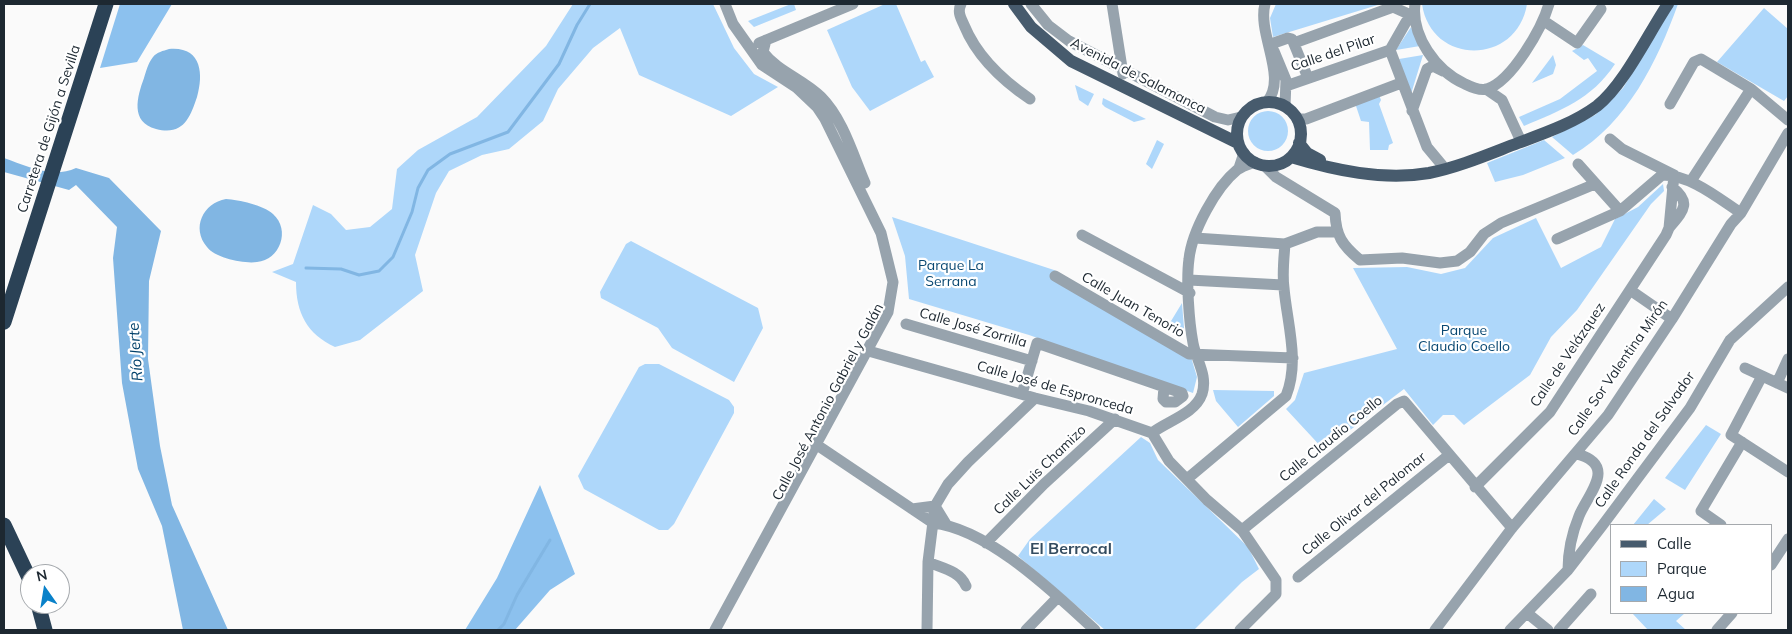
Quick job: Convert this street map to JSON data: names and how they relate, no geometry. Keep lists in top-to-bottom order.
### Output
{
  "streets": {
    "highway": ["Carretera de Gijón a Sevilla"],
    "main road": ["Avenida de Salamanca"],
    "street": [
      "Calle del Pilar",
      "Calle Juan Tenorio",
      "Calle José Zorrilla",
      "Calle de Velázquez",
      "Calle Sor Valentina Mirón",
      "Calle José de Espronceda",
      "Calle José Antonio Gabriel y Galán",
      "Calle Claudio Coello",
      "Calle Ronda del Salvador",
      "Calle Luis Chamizo",
      "Calle Olivar del Palomar"
    ]
  },
  "crossings": [
    ["Calle José Zorrilla", "Calle José de Espronceda"],
    ["Calle de Velázquez", "Calle Claudio Coello"],
    ["Calle Sor Valentina Mirón", "Calle Claudio Coello"],
    ["Calle José de Espronceda", "Calle José Antonio Gabriel y Galán"],
    ["Calle José de Espronceda", "Calle Luis Chamizo"],
    ["Calle Claudio Coello", "Calle Olivar del Palomar"]
  ],
  "districts": ["El Berrocal"],
  "water": ["Río Jerte"],
  "parks": ["Parque La Serrana", "Parque Claudio Coello"],
  "legend": ["Calle", "Parque", "Agua"],
  "north": "top"
}
